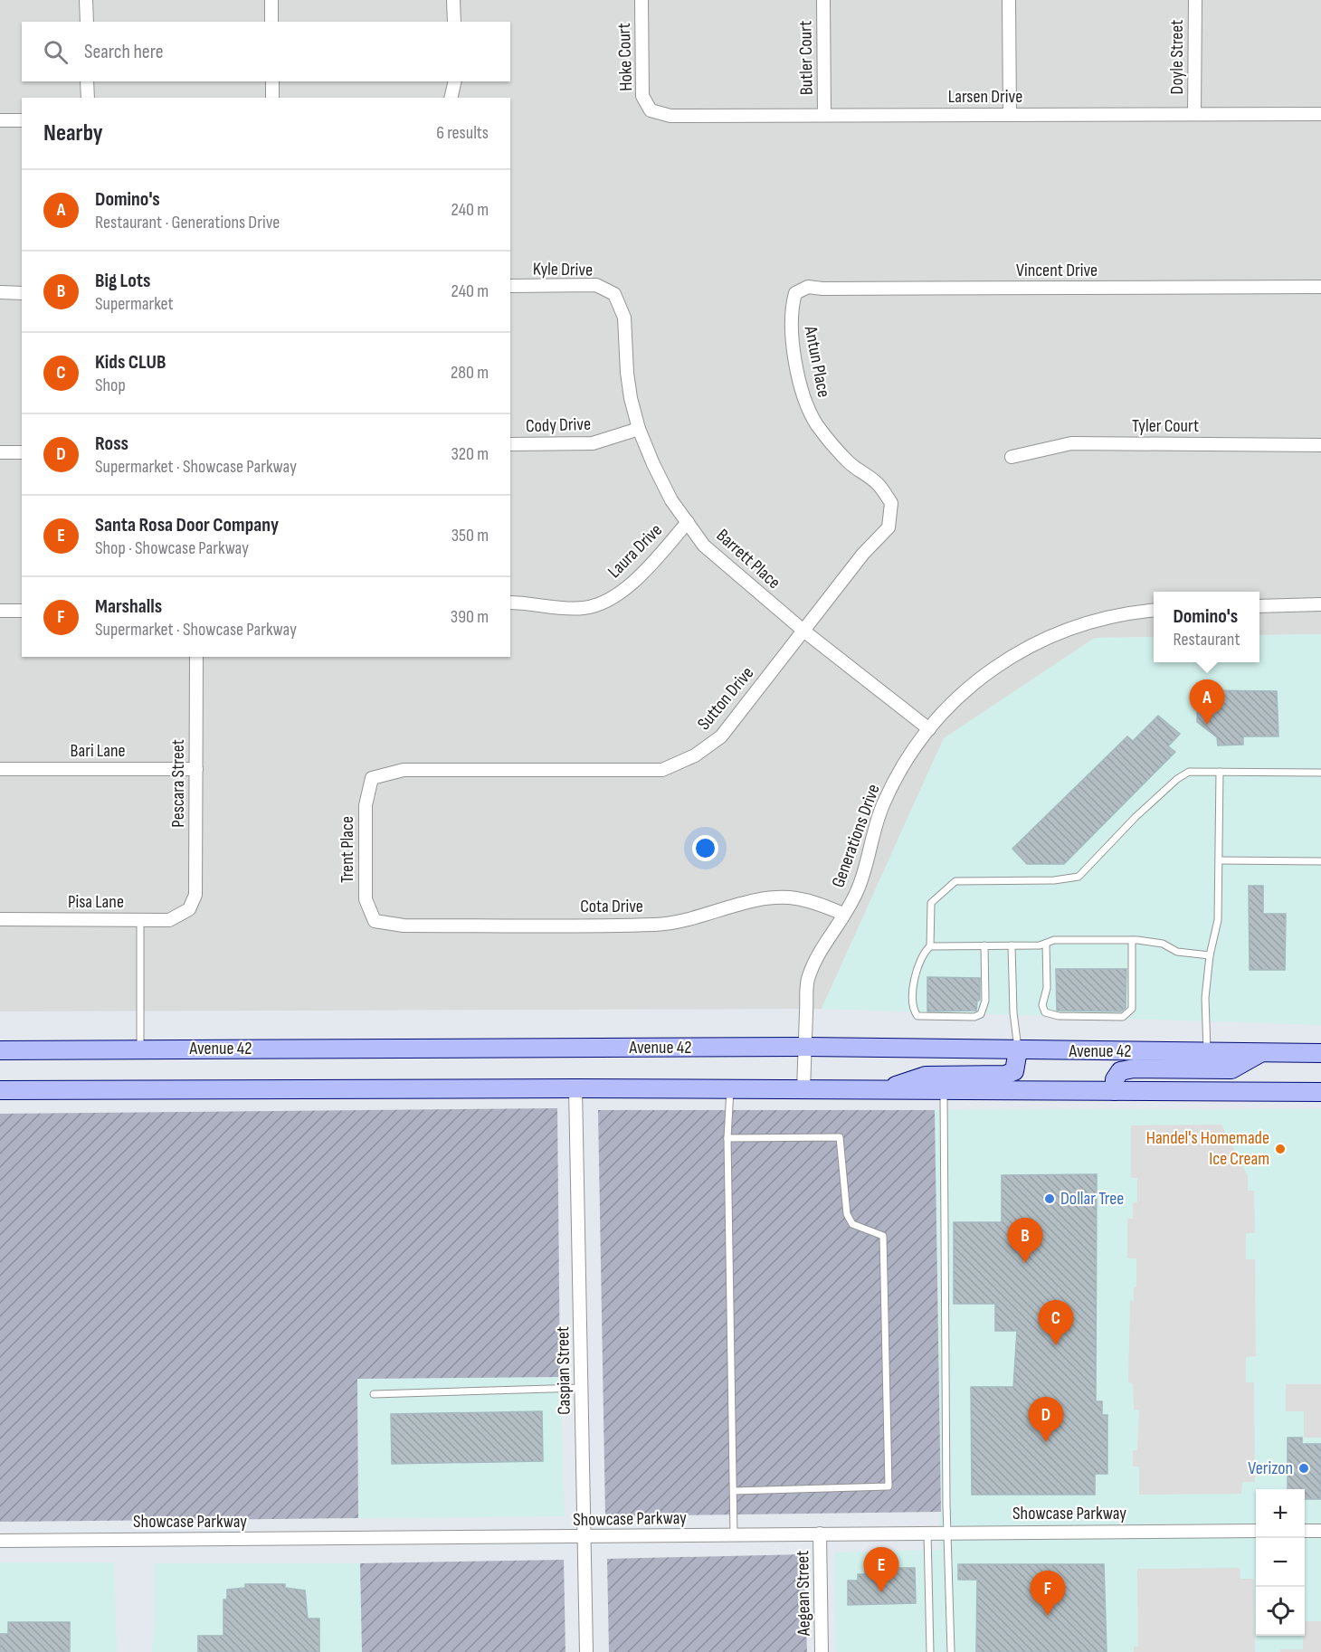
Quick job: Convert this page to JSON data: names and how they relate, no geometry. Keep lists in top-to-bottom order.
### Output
{
  "streets": {
    "main road": ["Avenue 42"],
    "street": [
      "Hoke Court",
      "Doyle Street",
      "Butler Court",
      "Larsen Drive",
      "Kyle Drive",
      "Vincent Drive",
      "Antun Place",
      "Cody Drive",
      "Tyler Court",
      "Laura Drive",
      "Barrett Place",
      "Sutton Drive",
      "Bari Lane",
      "Pescara Street",
      "Generations Drive",
      "Trent Place",
      "Pisa Lane",
      "Cota Drive",
      "Caspian Street",
      "Showcase Parkway",
      "Aegean Street"
    ]
  },
  "crossings": [
    ["Hoke Court", "Larsen Drive"],
    ["Doyle Street", "Larsen Drive"],
    ["Butler Court", "Larsen Drive"],
    ["Kyle Drive", "Barrett Place"],
    ["Vincent Drive", "Antun Place"],
    ["Antun Place", "Sutton Drive"],
    ["Cody Drive", "Barrett Place"],
    ["Laura Drive", "Barrett Place"],
    ["Barrett Place", "Sutton Drive"],
    ["Barrett Place", "Generations Drive"],
    ["Sutton Drive", "Trent Place"],
    ["Bari Lane", "Pescara Street"],
    ["Pescara Street", "Pisa Lane"],
    ["Generations Drive", "Cota Drive"],
    ["Generations Drive", "Avenue 42"],
    ["Trent Place", "Cota Drive"],
    ["Caspian Street", "Showcase Parkway"],
    ["Showcase Parkway", "Aegean Street"]
  ],
  "places": ["Handel's Homemade Ice Cream", "Dollar Tree", "Verizon"],
  "page": {
    "search": "Search here",
    "heading": ["Nearby", "6 results"],
    "list": [
      {
        "mark": "A",
        "name": "Domino's",
        "note": "Restaurant · Generations Drive",
        "value": "240 m"
      },
      {
        "mark": "B",
        "name": "Big Lots",
        "note": "Supermarket",
        "value": "240 m"
      },
      {
        "mark": "C",
        "name": "Kids CLUB",
        "note": "Shop",
        "value": "280 m"
      },
      {
        "mark": "D",
        "name": "Ross",
        "note": "Supermarket · Showcase Parkway",
        "value": "320 m"
      },
      {
        "mark": "E",
        "name": "Santa Rosa Door Company",
        "note": "Shop · Showcase Parkway",
        "value": "350 m"
      },
      {
        "mark": "F",
        "name": "Marshalls",
        "note": "Supermarket · Showcase Parkway",
        "value": "390 m"
      }
    ],
    "popup": ["Domino's", "Restaurant"],
    "pins": [
      "A",
      "B",
      "C",
      "D",
      "E",
      "F"
    ],
    "map_buttons": ["+", "−"]
  }
}
